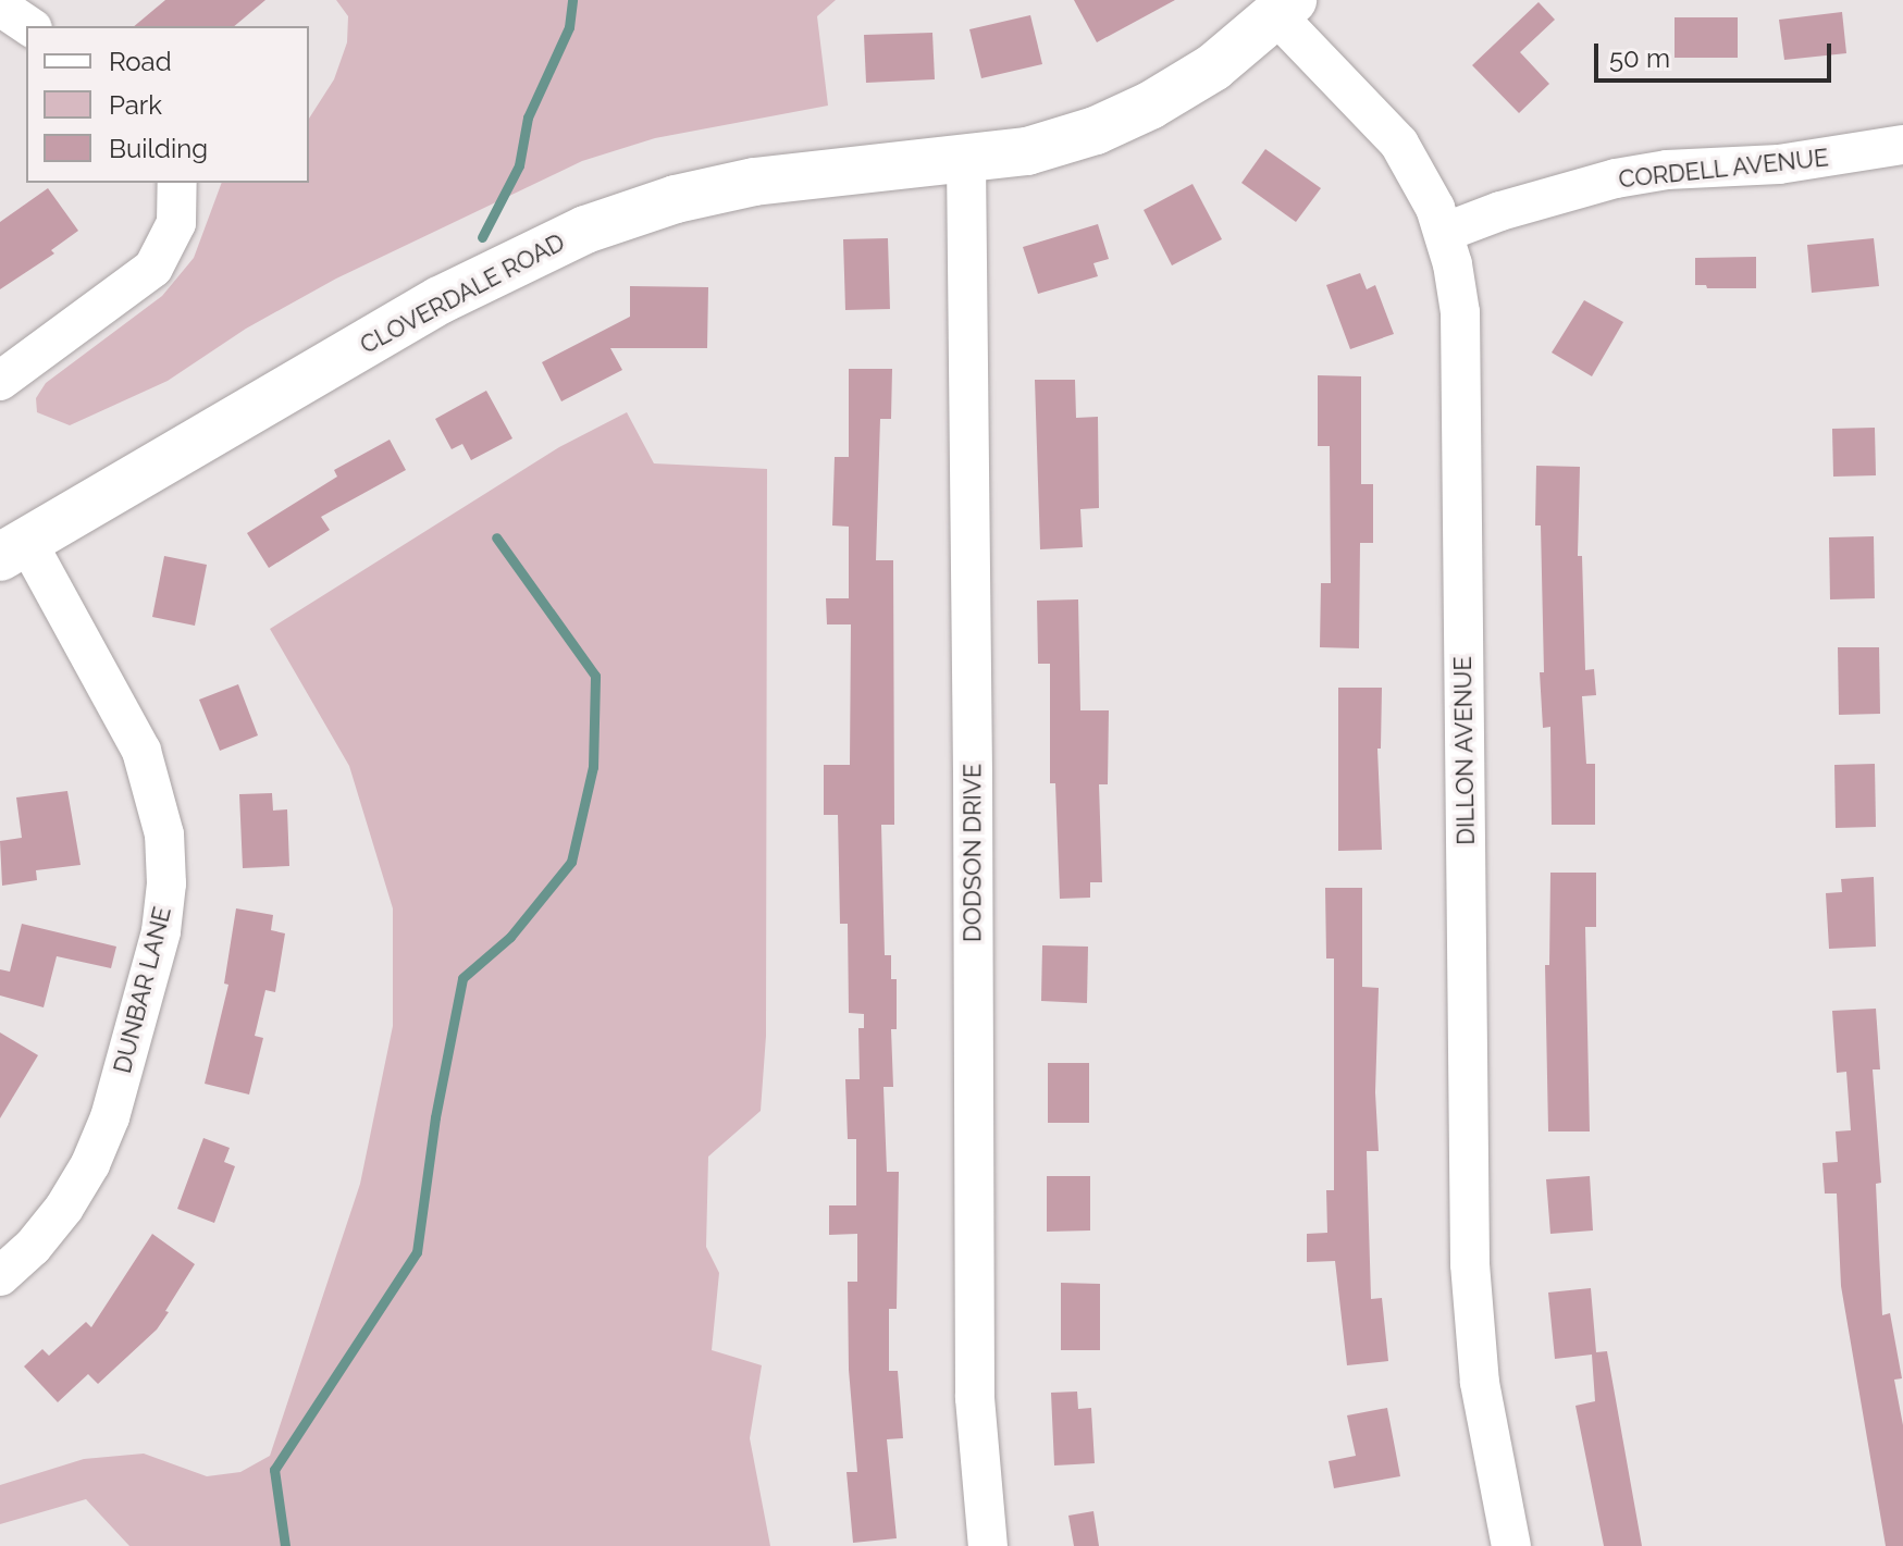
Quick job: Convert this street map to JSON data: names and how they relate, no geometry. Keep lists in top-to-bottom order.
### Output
{
  "streets": {
    "street": [
      "CORDELL AVENUE",
      "CLOVERDALE ROAD",
      "DILLON AVENUE",
      "DODSON DRIVE",
      "DUNBAR LANE"
    ]
  },
  "crossings": [
    ["CORDELL AVENUE", "DILLON AVENUE"],
    ["CLOVERDALE ROAD", "DILLON AVENUE"],
    ["CLOVERDALE ROAD", "DODSON DRIVE"],
    ["CLOVERDALE ROAD", "DUNBAR LANE"]
  ],
  "legend": ["Road", "Park", "Building"],
  "scale_bar": "50 m"
}
